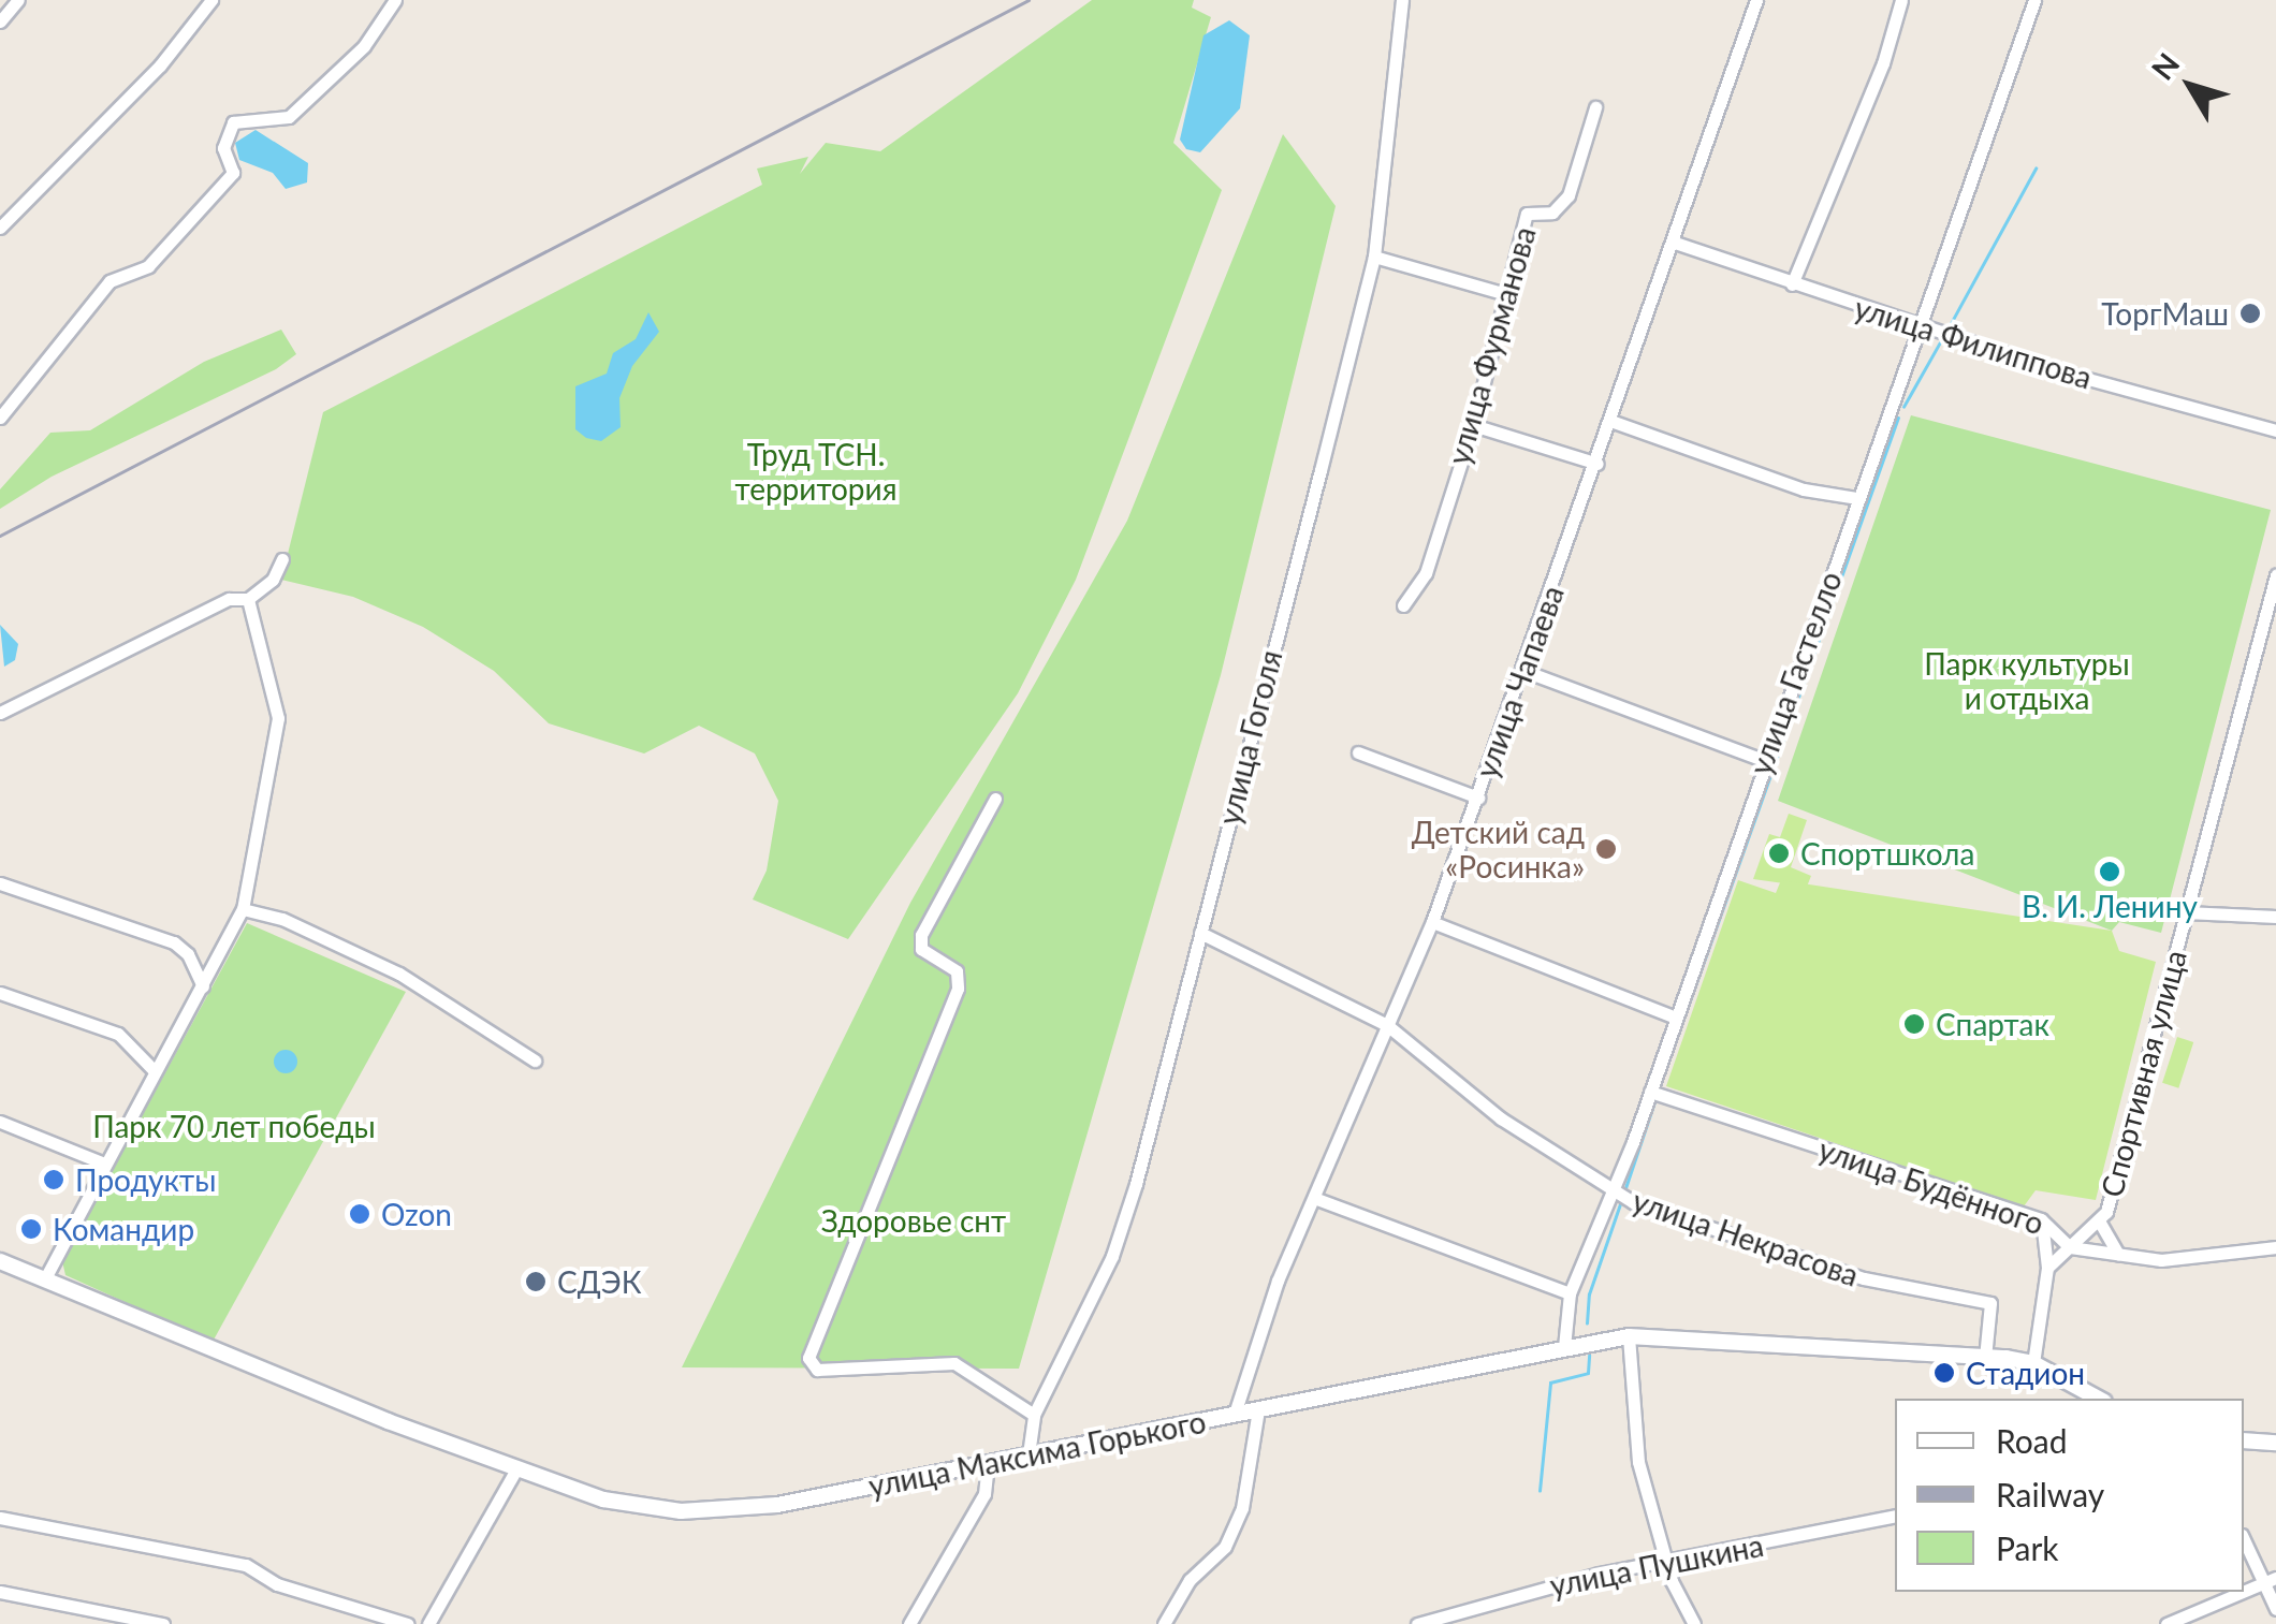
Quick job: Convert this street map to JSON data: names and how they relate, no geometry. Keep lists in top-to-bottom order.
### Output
{
  "streets": {
    "street": [
      "улица Филиппова",
      "улица Фурманова",
      "улица Гастелло",
      "улица Чапаева",
      "улица Гоголя",
      "Спортивная улица",
      "улица Будённого",
      "улица Некрасова",
      "улица Максима Горького",
      "улица Пушкина"
    ]
  },
  "crossings": [
    ["улица Филиппова", "улица Гастелло"],
    ["улица Филиппова", "улица Чапаева"],
    ["улица Гастелло", "улица Будённого"],
    ["улица Гастелло", "улица Некрасова"],
    ["улица Гастелло", "улица Максима Горького"],
    ["улица Чапаева", "улица Некрасова"],
    ["улица Чапаева", "улица Максима Горького"],
    ["улица Гоголя", "улица Некрасова"],
    ["улица Гоголя", "улица Максима Горького"],
    ["Спортивная улица", "улица Будённого"],
    ["улица Некрасова", "улица Максима Горького"]
  ],
  "parks": [
    "Труд ТСН. территория",
    "Парк культуры и отдыха",
    "Парк 70 лет победы",
    "Здоровье снт"
  ],
  "places": [
    "ТоргМаш",
    "Детский сад «Росинка»",
    "Спортшкола",
    "В. И. Ленину",
    "Спартак",
    "Продукты",
    "Ozon",
    "Командир",
    "СДЭК",
    "Стадион"
  ],
  "legend": ["Road", "Railway", "Park"],
  "north": "top left"
}
